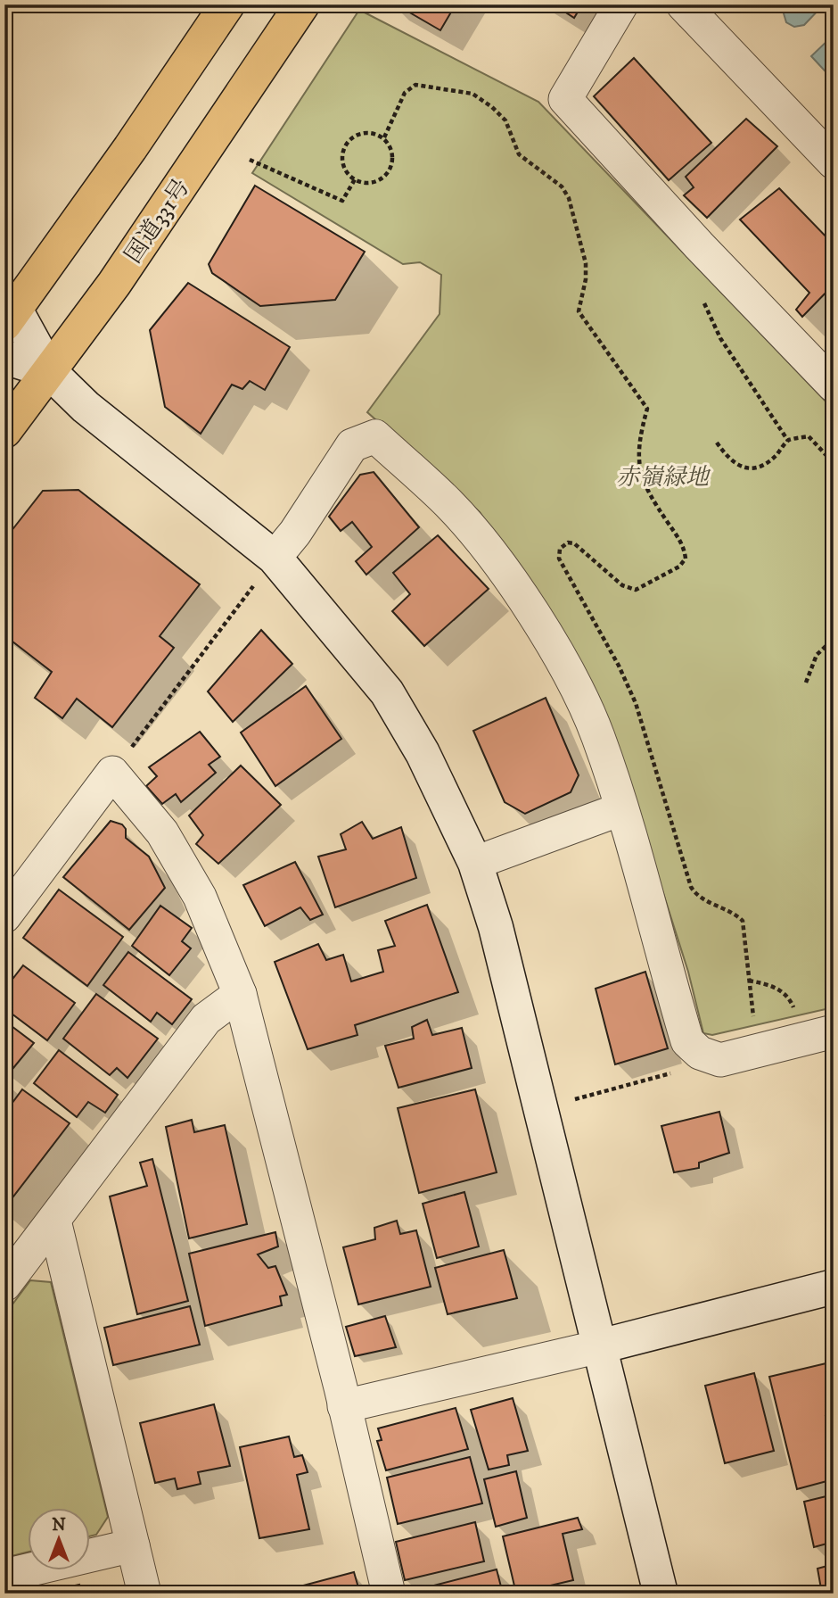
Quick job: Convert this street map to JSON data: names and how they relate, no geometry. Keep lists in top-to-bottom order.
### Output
{
  "streets": {
    "highway": ["国道331号"]
  },
  "parks": ["赤嶺緑地"],
  "north": "top"
}
